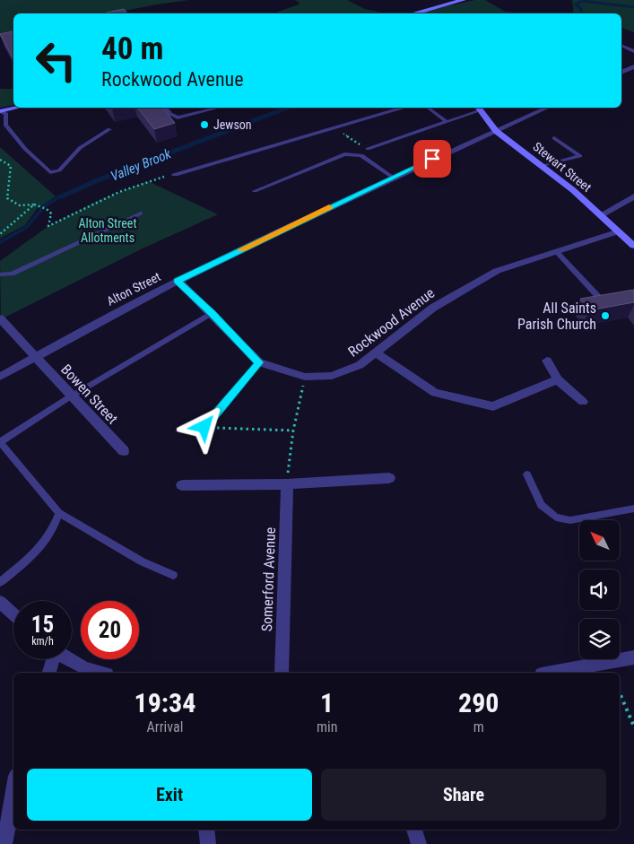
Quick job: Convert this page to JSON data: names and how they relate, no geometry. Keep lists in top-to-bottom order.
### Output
{
  "streets": {
    "street": [
      "Stewart Street",
      "Alton Street",
      "Rockwood Avenue",
      "Bowen Street",
      "Somerford Avenue"
    ]
  },
  "crossings": [
    ["Stewart Street", "Alton Street"],
    ["Stewart Street", "Rockwood Avenue"],
    ["Alton Street", "Rockwood Avenue"],
    ["Alton Street", "Bowen Street"]
  ],
  "water": ["Valley Brook"],
  "parks": ["Alton Street Allotments"],
  "places": ["Jewson", "All Saints Parish Church"],
  "north": "top left",
  "page": {
    "turn": ["40 m", "Rockwood Avenue"],
    "speed": "15 km/h",
    "limit": "20",
    "eta": [
      "19:34",
      "Arrival",
      "1",
      "min",
      "290",
      "m"
    ],
    "buttons": ["Exit", "Share"]
  }
}
